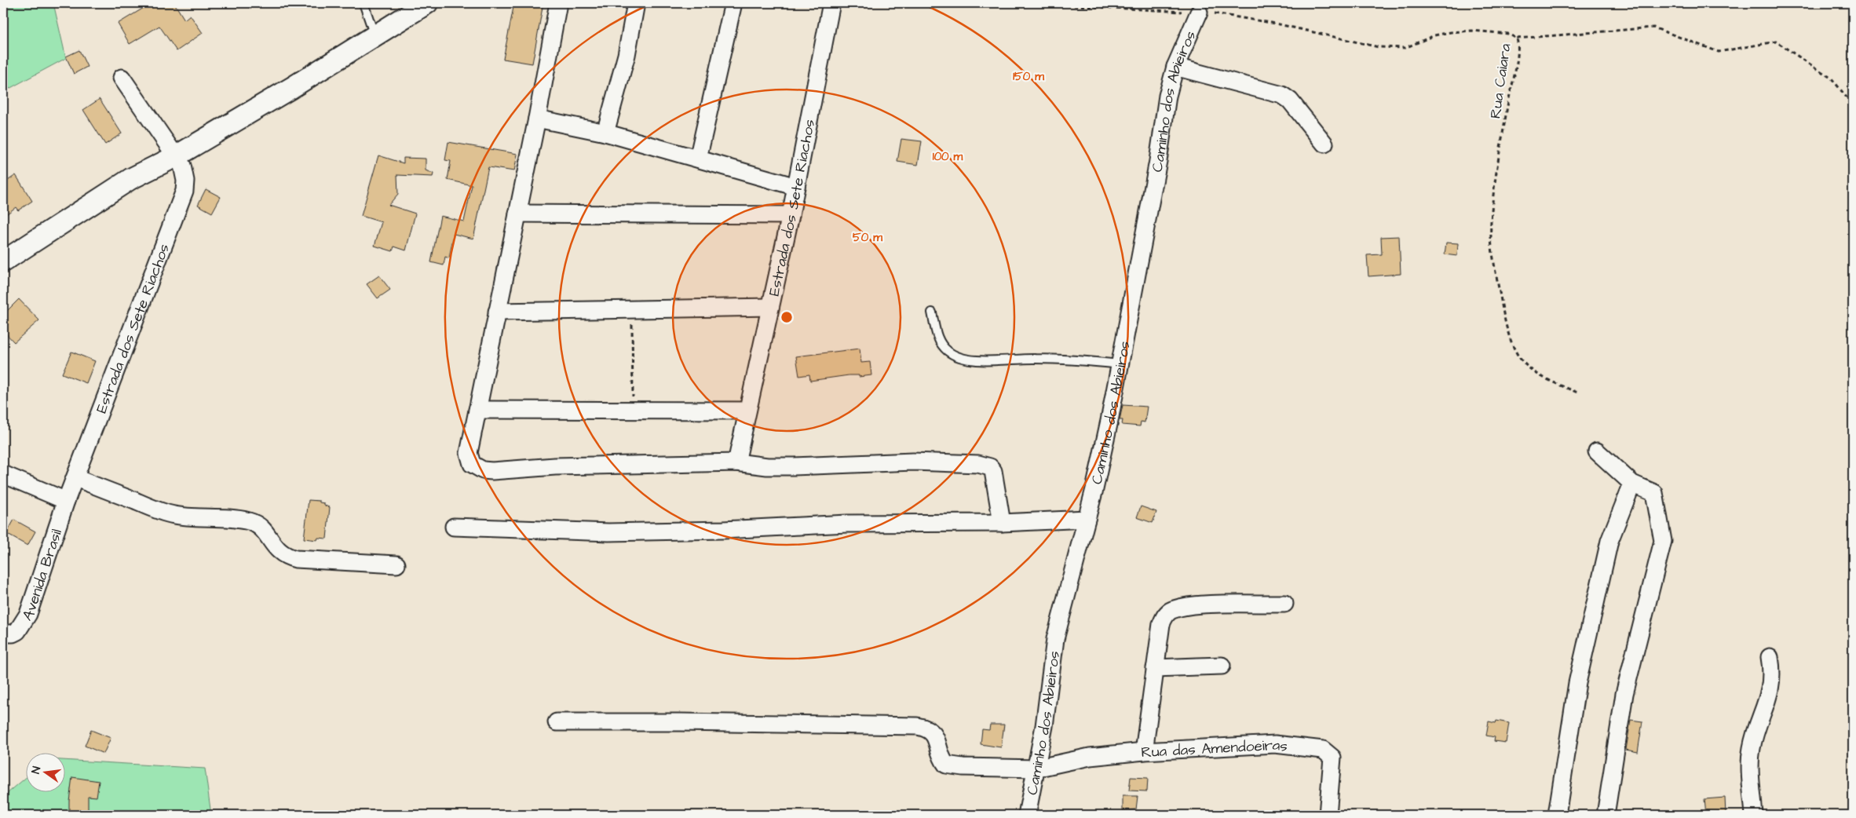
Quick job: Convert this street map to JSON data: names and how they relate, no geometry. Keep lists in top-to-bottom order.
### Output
{
  "streets": {
    "street": [
      "Caminho dos Abieiros",
      "Estrada dos Sete Riachos",
      "Avenida Brasil",
      "Rua das Amendoeiras"
    ],
    "path": ["Rua Caiara"]
  },
  "crossings": [
    ["Rua Caiara", "Caminho dos Abieiros"],
    ["Caminho dos Abieiros", "Rua das Amendoeiras"],
    ["Estrada dos Sete Riachos", "Avenida Brasil"]
  ],
  "north": "left",
  "rings": ["150 m", "100 m", "50 m"]
}
